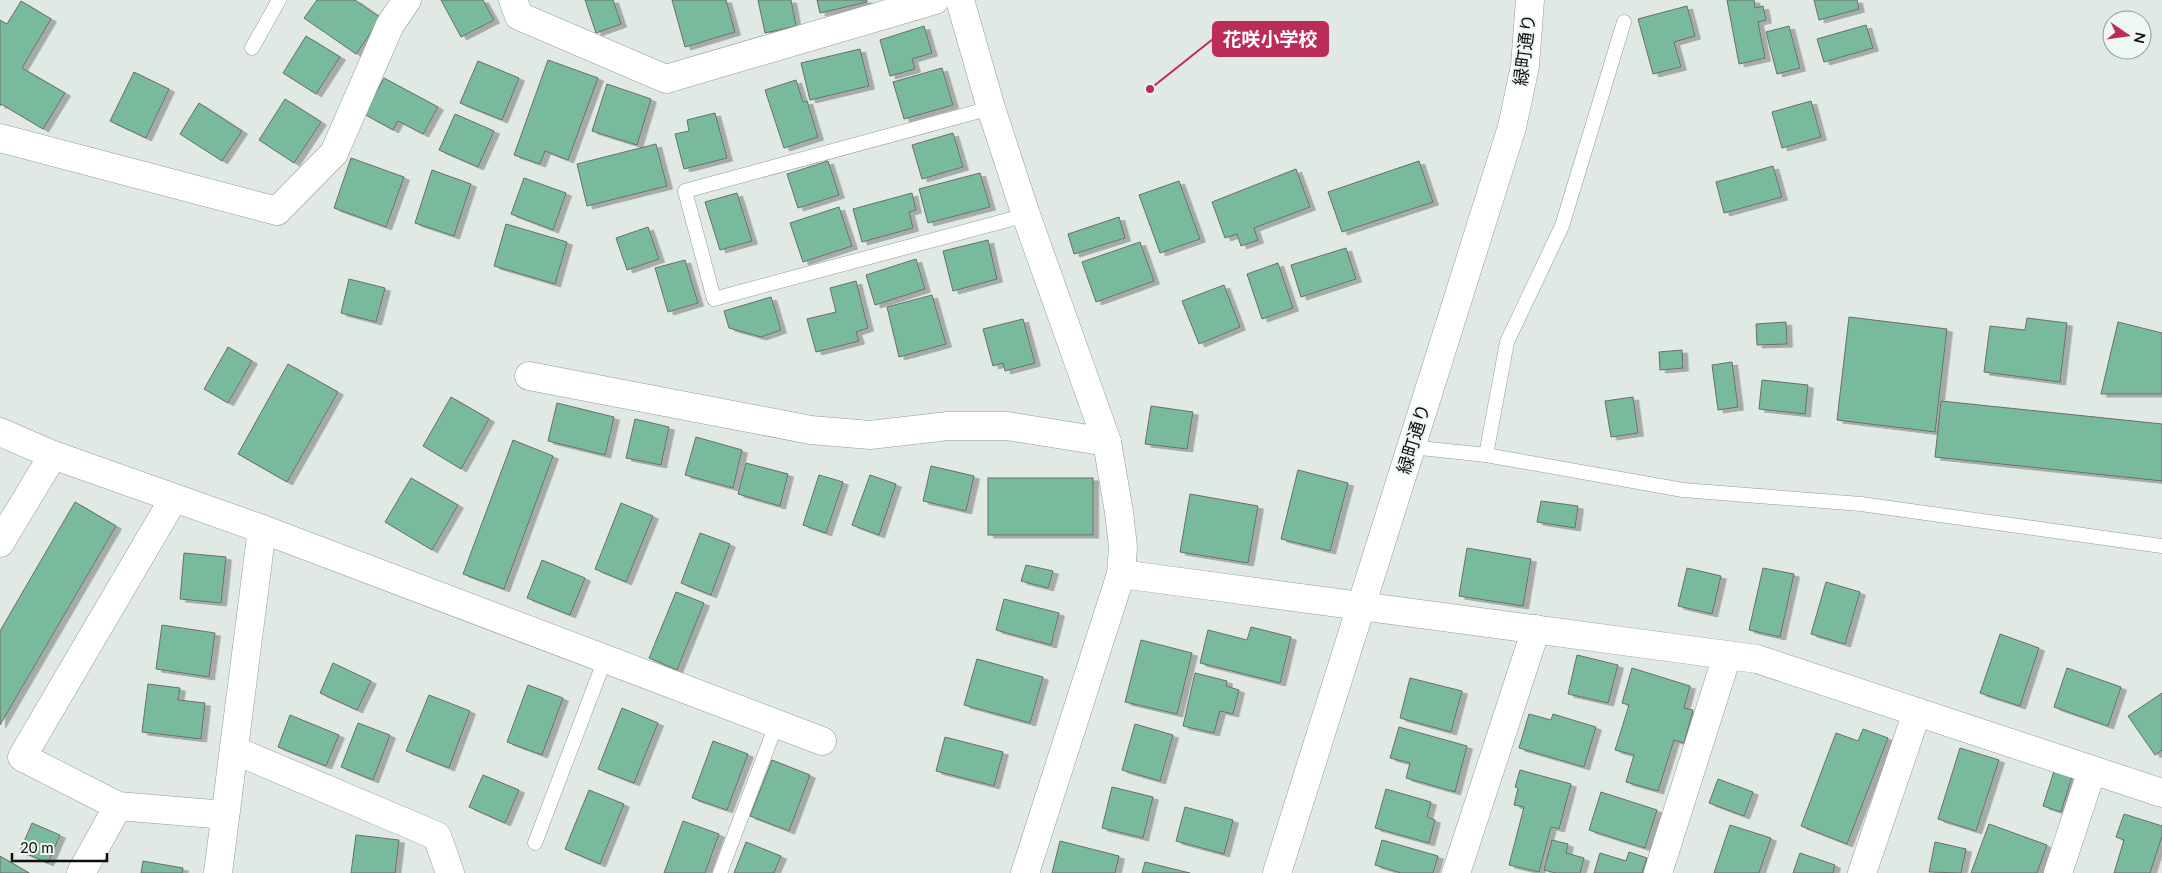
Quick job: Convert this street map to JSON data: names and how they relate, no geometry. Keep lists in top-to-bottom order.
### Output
{
  "streets": {
    "street": ["緑町通り"]
  },
  "places": ["花咲小学校"],
  "scale_bar": "20 m",
  "north": "right"
}
